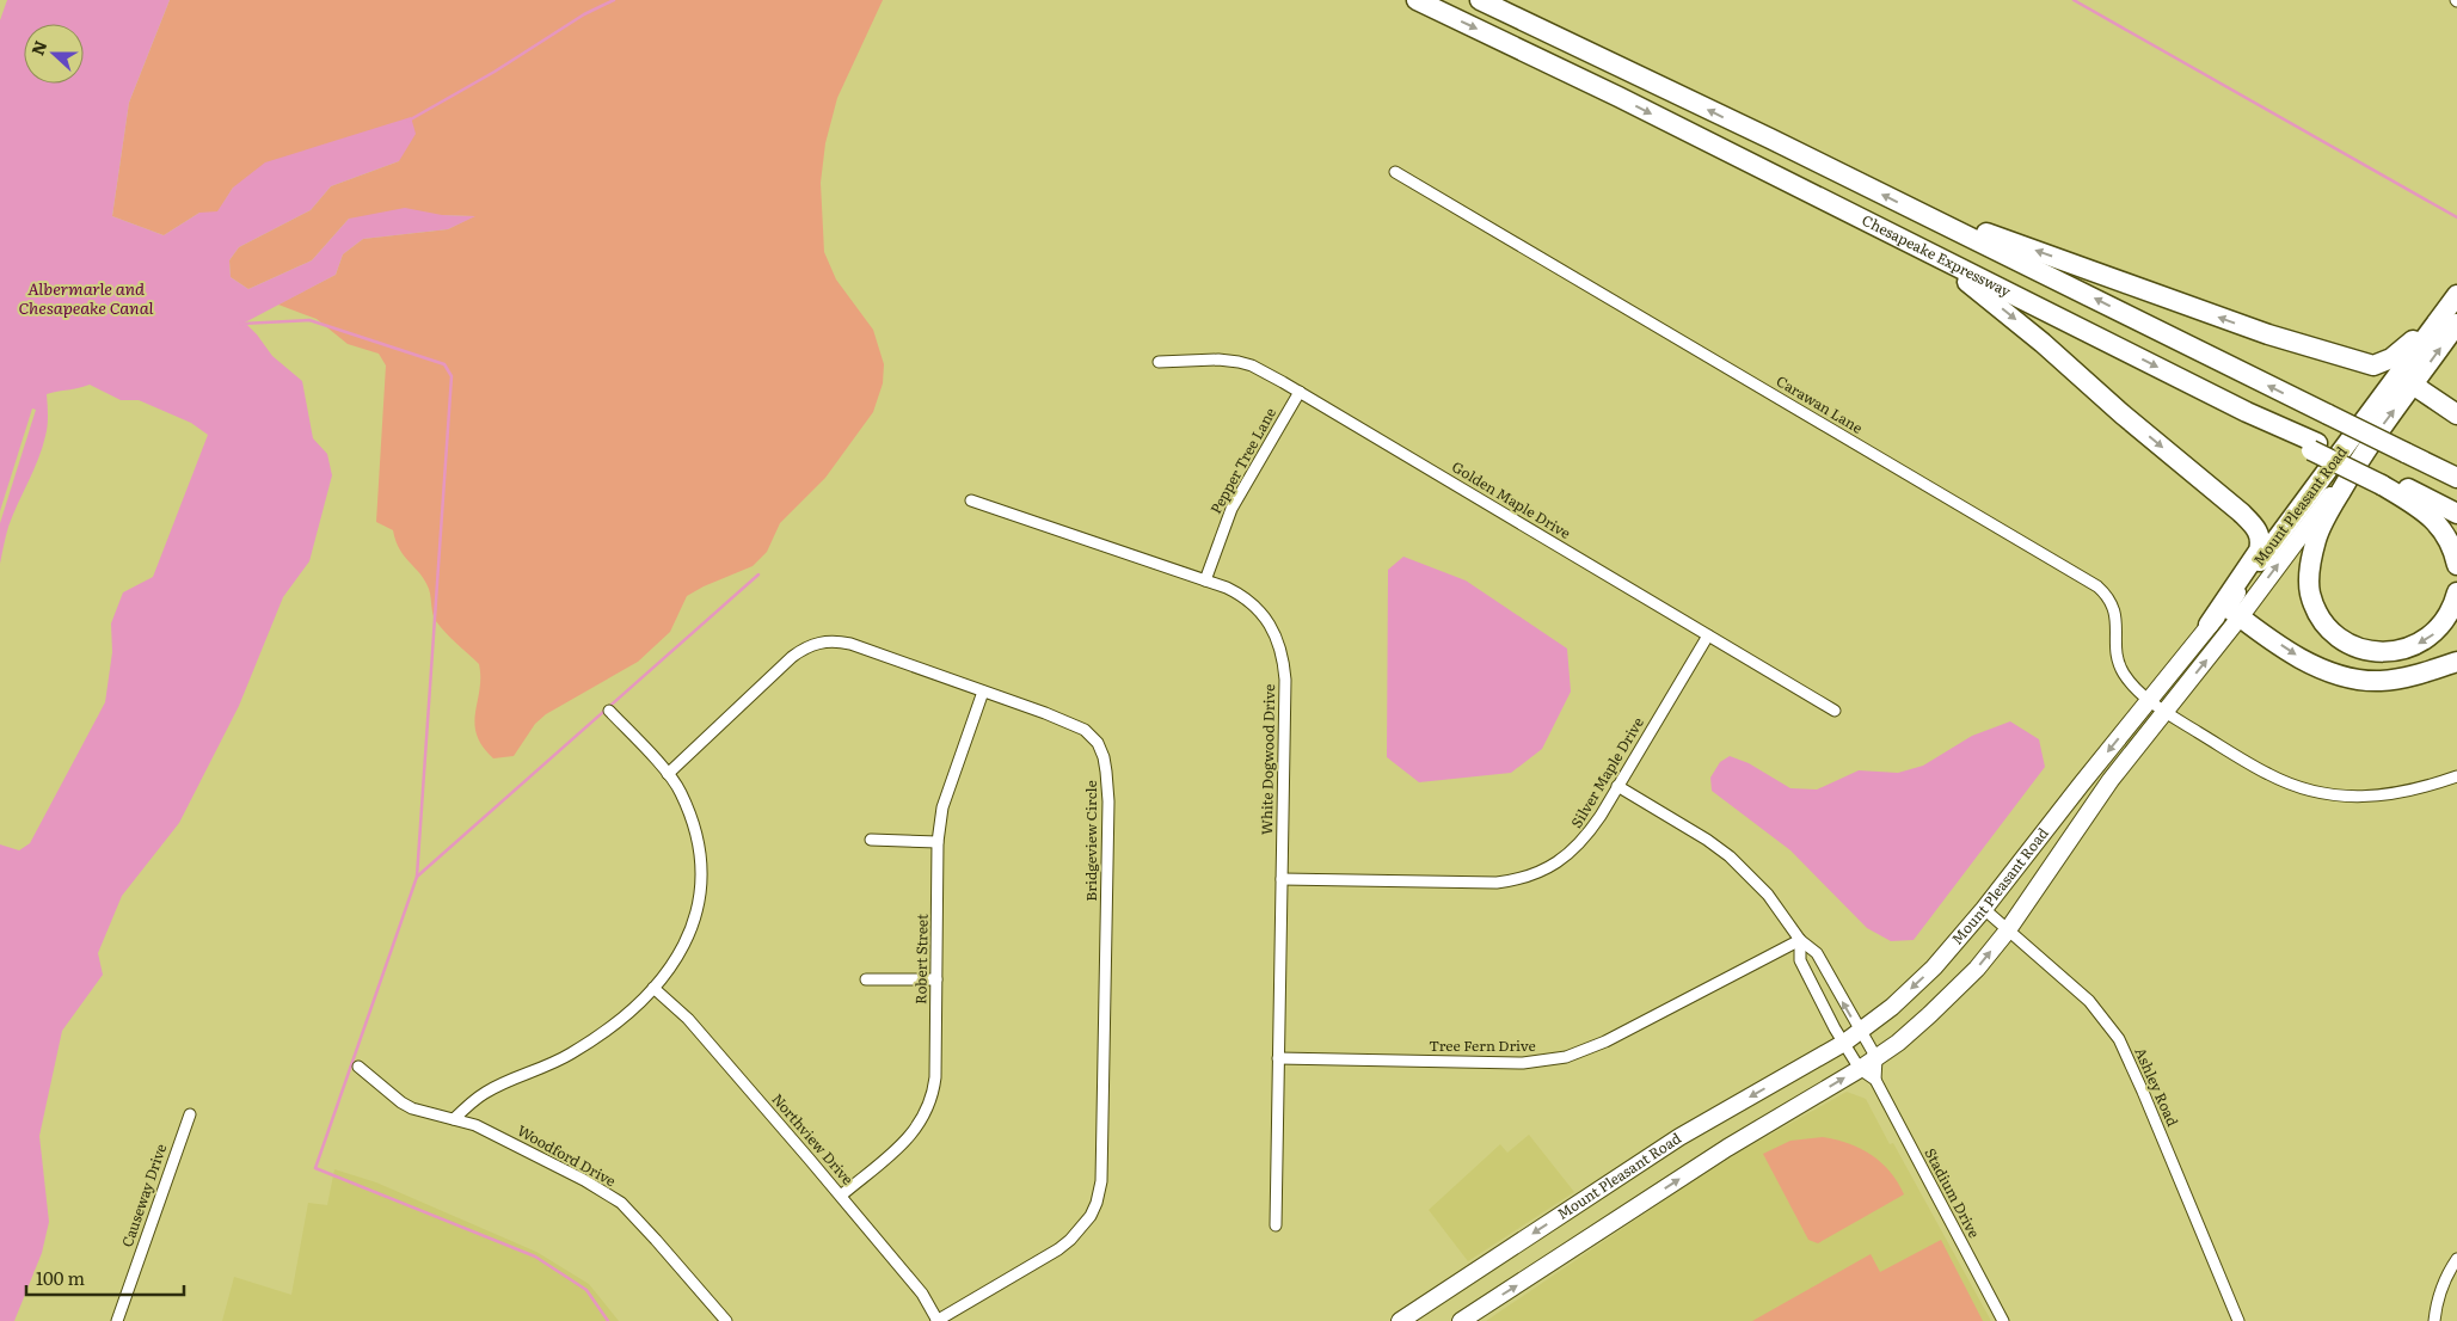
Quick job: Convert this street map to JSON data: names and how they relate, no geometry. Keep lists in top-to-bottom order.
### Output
{
  "streets": {
    "highway": ["Chesapeake Expressway", "Mount Pleasant Road"],
    "street": [
      "Carawan Lane",
      "Pepper Tree Lane",
      "Golden Maple Drive",
      "White Dogwood Drive",
      "Silver Maple Drive",
      "Bridgeview Circle",
      "Robert Street",
      "Tree Fern Drive",
      "Ashley Road",
      "Northview Drive",
      "Woodford Drive",
      "Stadium Drive",
      "Causeway Drive"
    ]
  },
  "crossings": [
    ["Carawan Lane", "Mount Pleasant Road"],
    ["Pepper Tree Lane", "Golden Maple Drive"],
    ["Pepper Tree Lane", "White Dogwood Drive"],
    ["Golden Maple Drive", "Silver Maple Drive"],
    ["Mount Pleasant Road", "Ashley Road"],
    ["Mount Pleasant Road", "Stadium Drive"],
    ["White Dogwood Drive", "Silver Maple Drive"],
    ["White Dogwood Drive", "Tree Fern Drive"],
    ["Silver Maple Drive", "Stadium Drive"],
    ["Bridgeview Circle", "Robert Street"],
    ["Bridgeview Circle", "Northview Drive"],
    ["Robert Street", "Northview Drive"],
    ["Tree Fern Drive", "Stadium Drive"]
  ],
  "water": ["Albermarle and Chesapeake Canal"],
  "scale_bar": "100 m",
  "north": "left"
}
